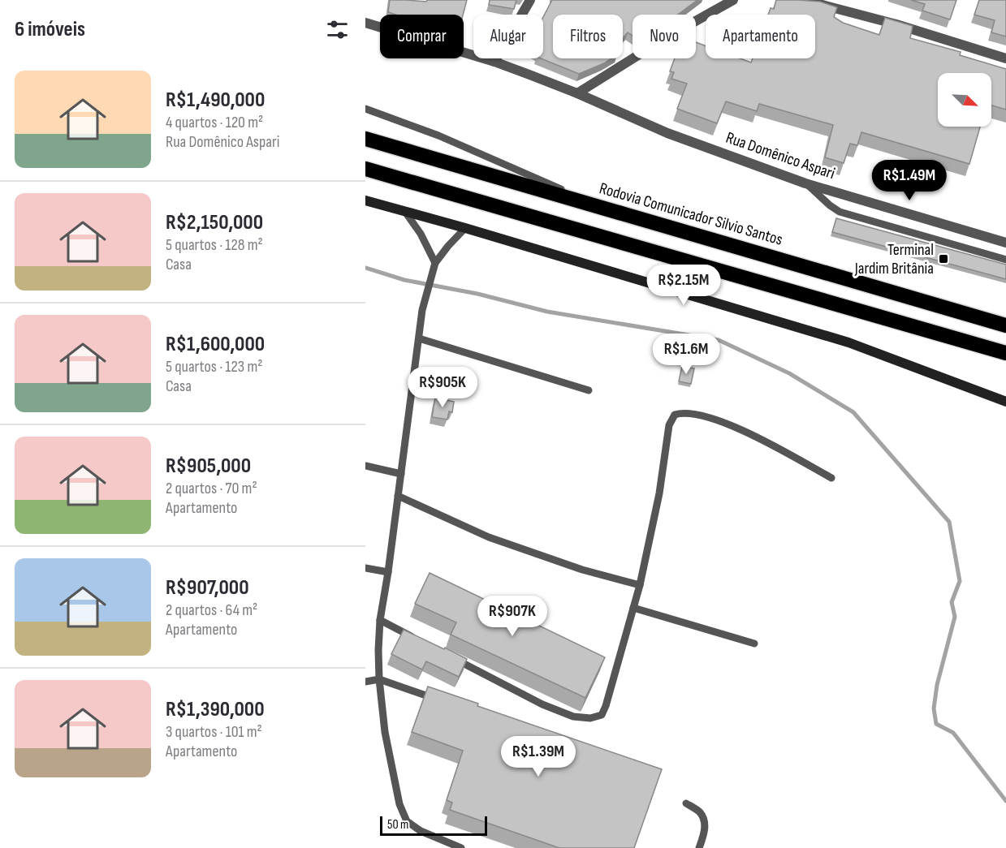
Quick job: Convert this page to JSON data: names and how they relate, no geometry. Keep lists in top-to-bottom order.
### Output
{
  "streets": {
    "highway": ["Rodovia Comunicador Silvio Santos"],
    "street": ["Rua Domênico Aspari"]
  },
  "places": {
    "transit": ["Terminal Jardim Britânia"]
  },
  "scale_bar": "50 m",
  "north": "bottom right",
  "page": {
    "heading": "6 imóveis",
    "chip": [
      "Comprar",
      "Alugar",
      "Filtros",
      "Novo",
      "Apartamento"
    ],
    "list": [
      {
        "name": "R$1,490,000",
        "note": "4 quartos · 120 m² · Rua Domênico Aspari"
      },
      {
        "name": "R$2,150,000",
        "note": "5 quartos · 128 m² · Casa"
      },
      {
        "name": "R$1,600,000",
        "note": "5 quartos · 123 m² · Casa"
      },
      {
        "name": "R$905,000",
        "note": "2 quartos · 70 m² · Apartamento"
      },
      {
        "name": "R$907,000",
        "note": "2 quartos · 64 m² · Apartamento"
      },
      {
        "name": "R$1,390,000",
        "note": "3 quartos · 101 m² · Apartamento"
      }
    ],
    "price": [
      "R$1.49M",
      "R$2.15M",
      "R$1.6M",
      "R$905K",
      "R$907K",
      "R$1.39M"
    ],
    "scale": "50 m"
  }
}
